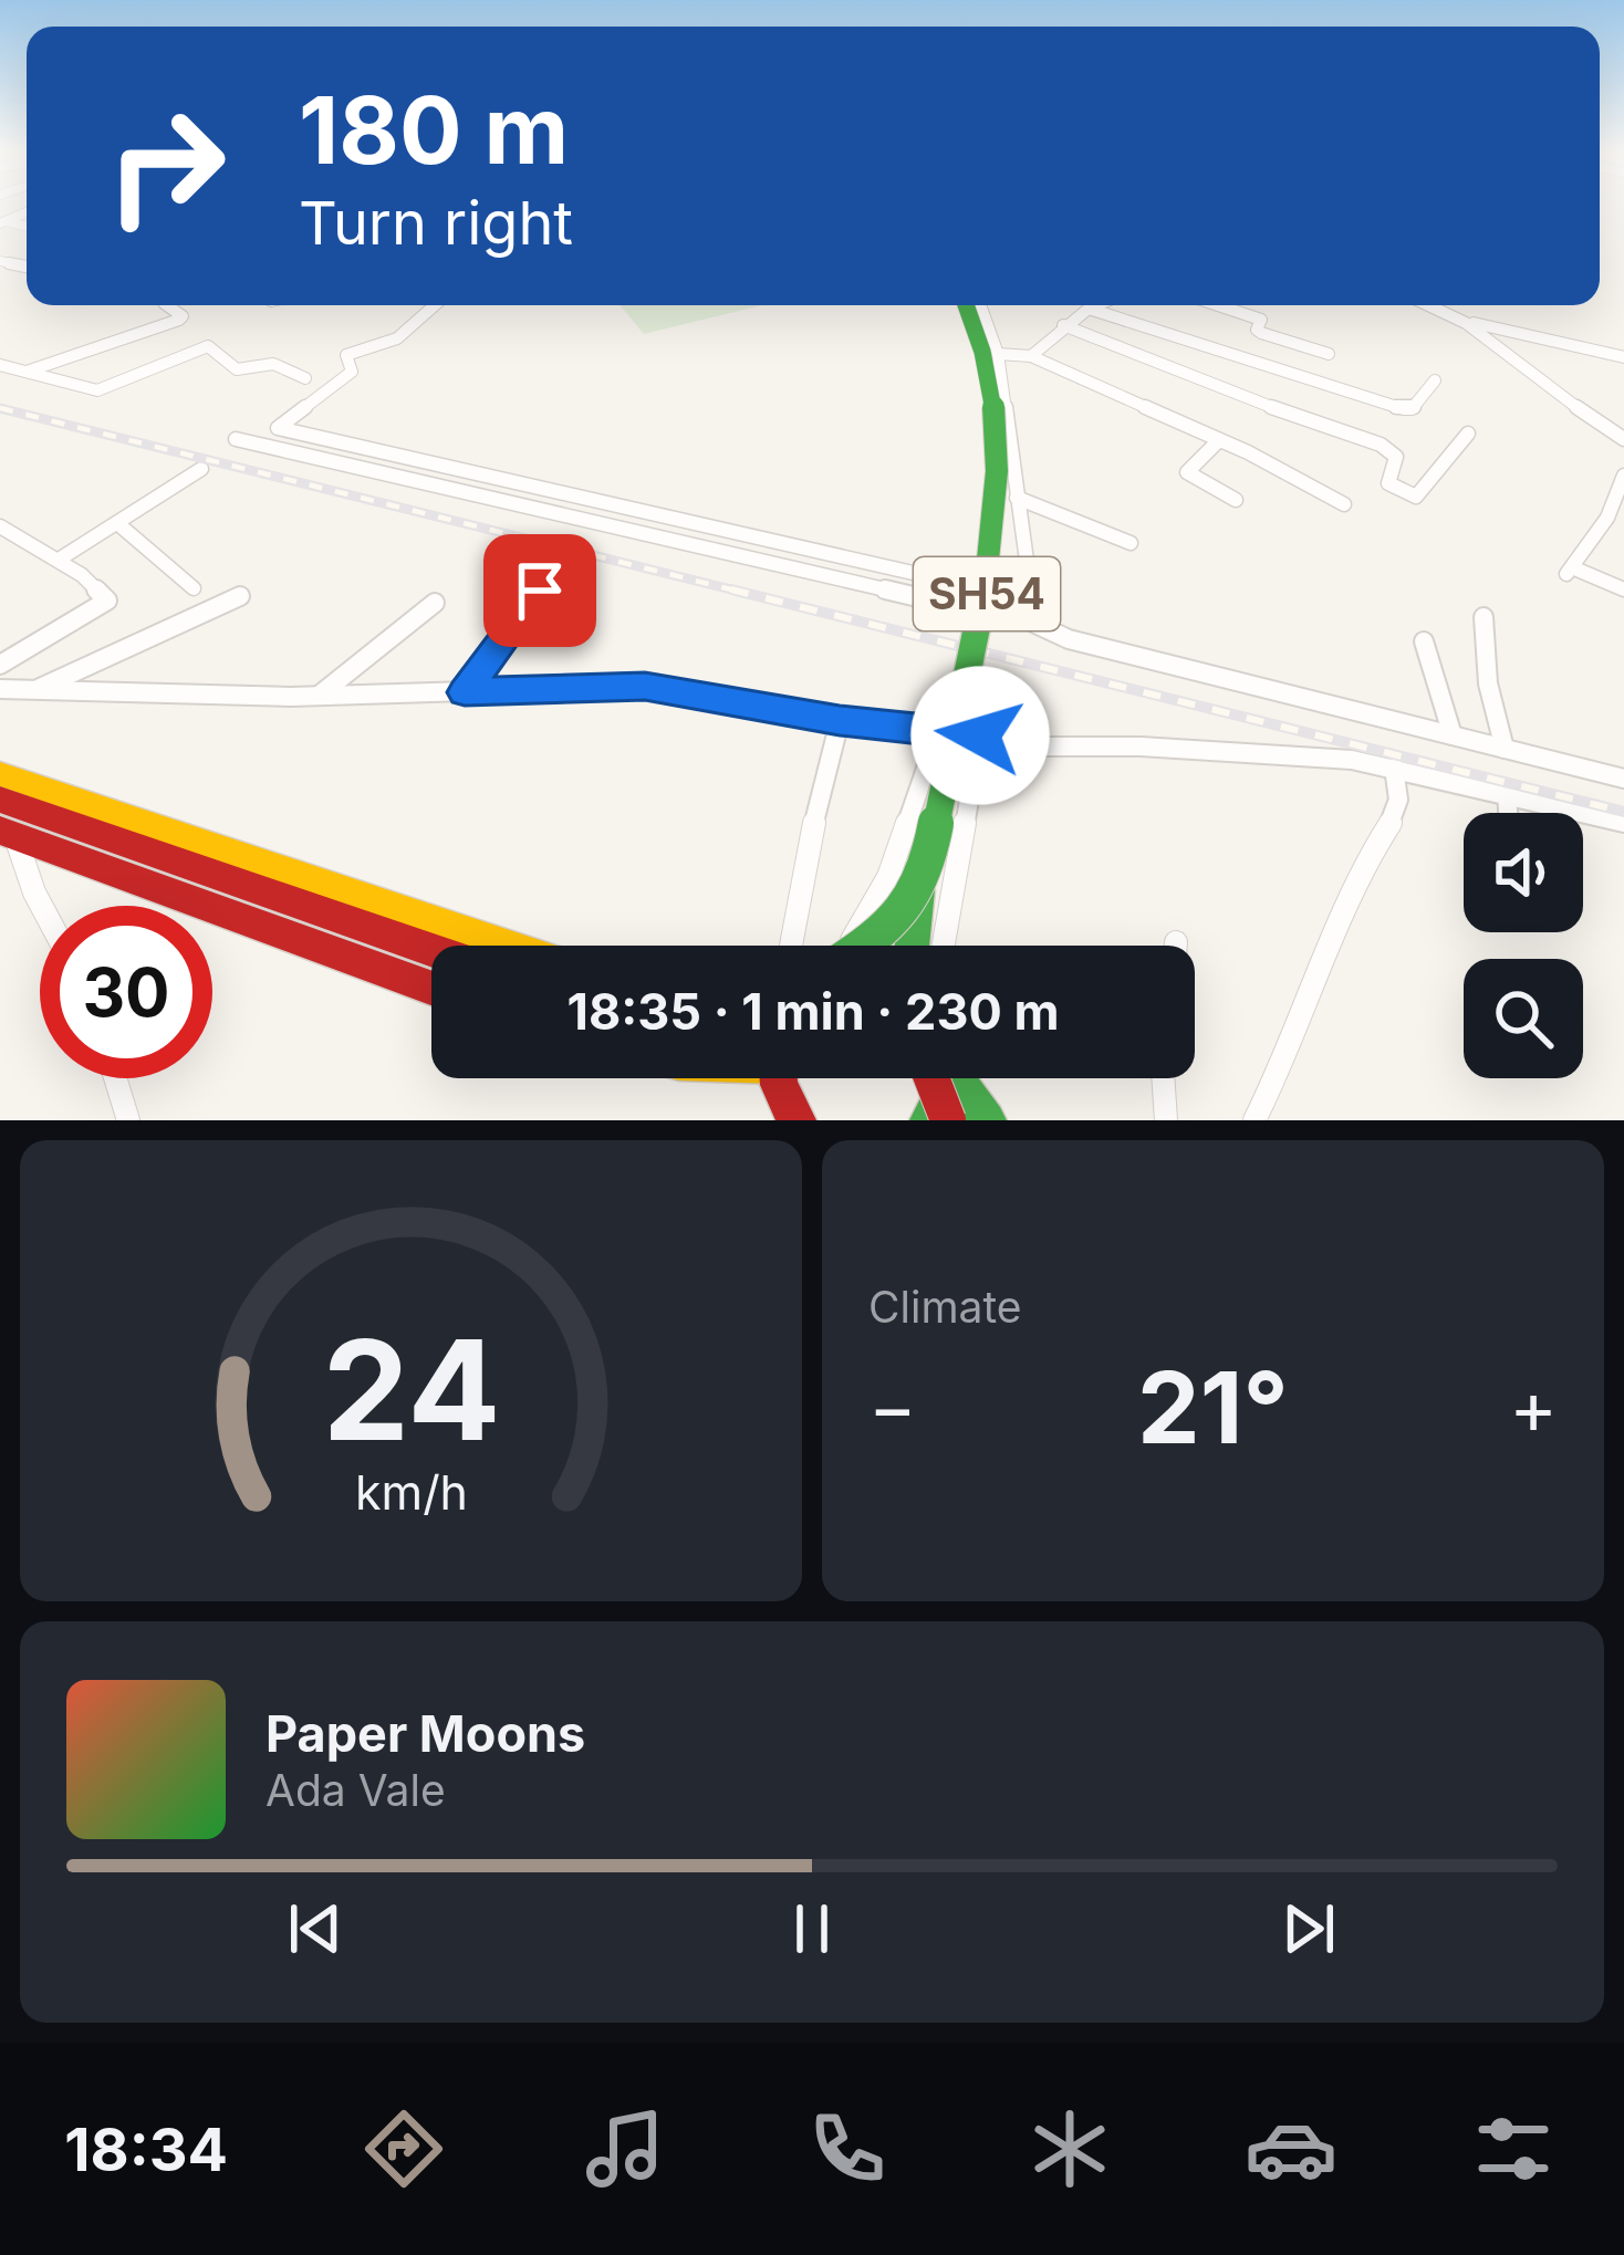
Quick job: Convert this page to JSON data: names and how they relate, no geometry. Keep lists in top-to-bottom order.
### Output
{
  "streets": {
    "main road": ["SH54"]
  },
  "page": {
    "turn": ["180 m", "Turn right"],
    "limit": "30",
    "trip": "18:35 · 1 min · 230 m",
    "tile": "Climate",
    "heat": ["−", "21°", "+"],
    "song": ["Paper Moons", "Ada Vale"],
    "tabs": "18:34",
    "gauge": ["24", "km/h"]
  }
}
